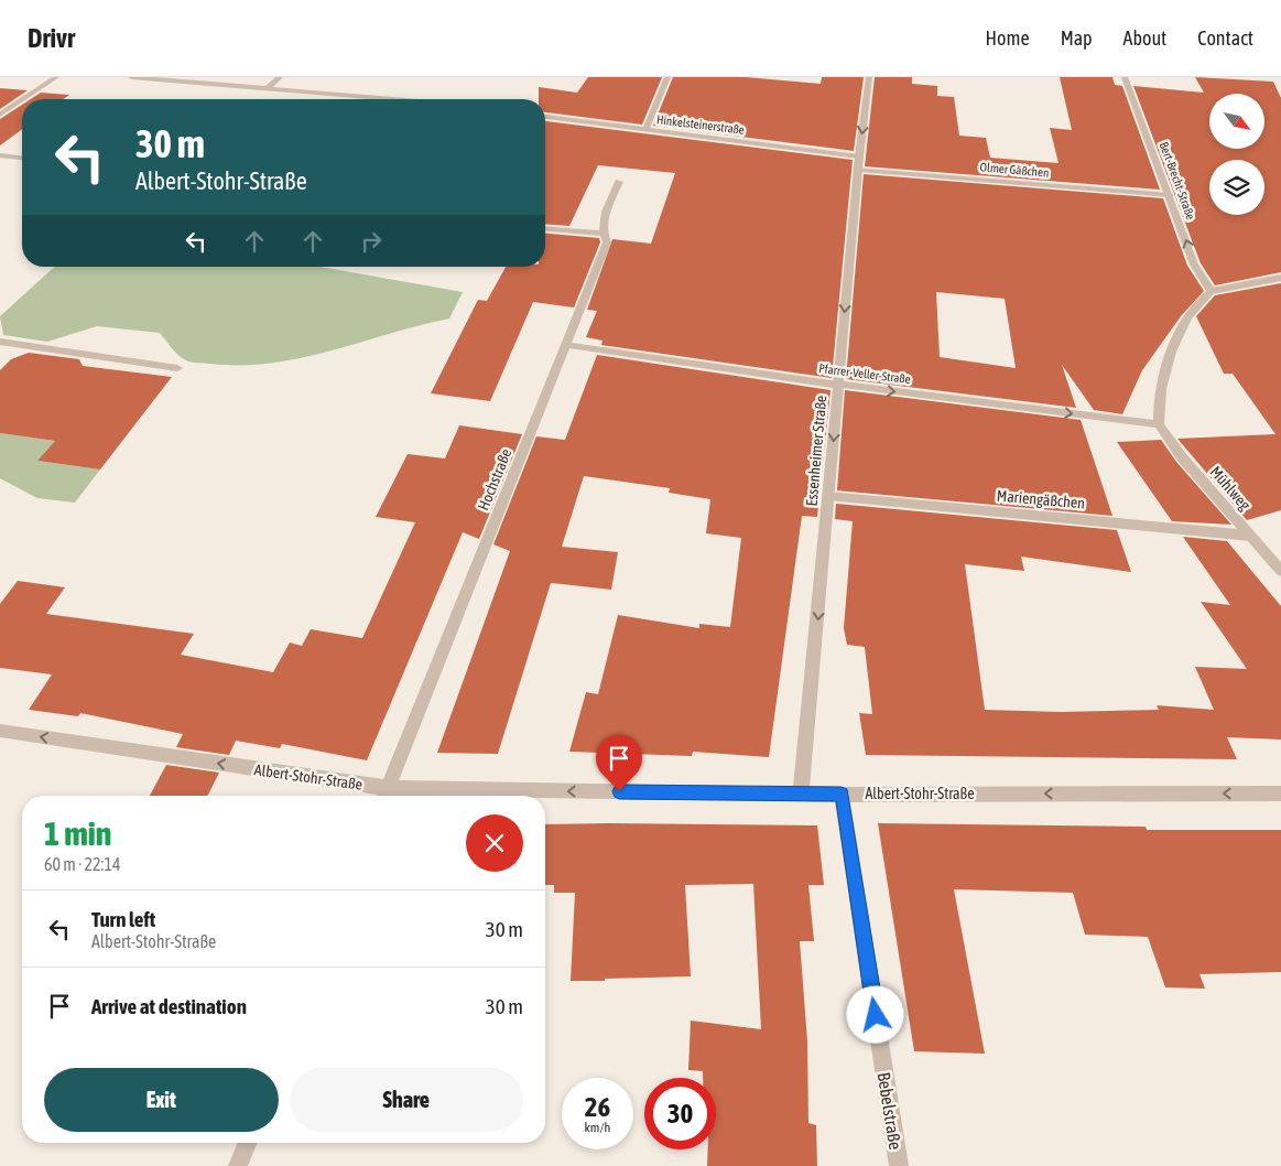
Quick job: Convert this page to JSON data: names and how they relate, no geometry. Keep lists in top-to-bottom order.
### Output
{
  "streets": {
    "street": [
      "Hinkelsteinerstraße",
      "Olmer Gäßchen",
      "Bert-Brecht-Straße",
      "Pfarrer-Veller-Straße",
      "Essenheimer Straße",
      "Hochstraße",
      "Mühlweg",
      "Mariengäßchen",
      "Albert-Stohr-Straße",
      "Bebelstraße"
    ]
  },
  "crossings": [
    ["Hinkelsteinerstraße", "Essenheimer Straße"],
    ["Olmer Gäßchen", "Bert-Brecht-Straße"],
    ["Olmer Gäßchen", "Essenheimer Straße"],
    ["Pfarrer-Veller-Straße", "Essenheimer Straße"],
    ["Pfarrer-Veller-Straße", "Hochstraße"],
    ["Pfarrer-Veller-Straße", "Mühlweg"],
    ["Essenheimer Straße", "Mariengäßchen"],
    ["Essenheimer Straße", "Albert-Stohr-Straße"],
    ["Hochstraße", "Albert-Stohr-Straße"],
    ["Mühlweg", "Mariengäßchen"],
    ["Albert-Stohr-Straße", "Bebelstraße"]
  ],
  "one_way": [
    "Bert-Brecht-Straße",
    "Pfarrer-Veller-Straße",
    "Essenheimer Straße",
    "Albert-Stohr-Straße"
  ],
  "north": "bottom right",
  "page": {
    "header": "Drivr",
    "nav": [
      "Home",
      "Map",
      "About",
      "Contact"
    ],
    "turn": ["30 m", "Albert-Stohr-Straße"],
    "heading": ["1 min", "60 m · 22:14"],
    "list": [
      {
        "name": "Turn left",
        "note": "Albert-Stohr-Straße",
        "value": "30 m"
      },
      {
        "name": "Arrive at destination",
        "value": "30 m"
      }
    ],
    "buttons": ["Exit", "Share"],
    "speed": "26 km/h",
    "limit": "30"
  }
}
